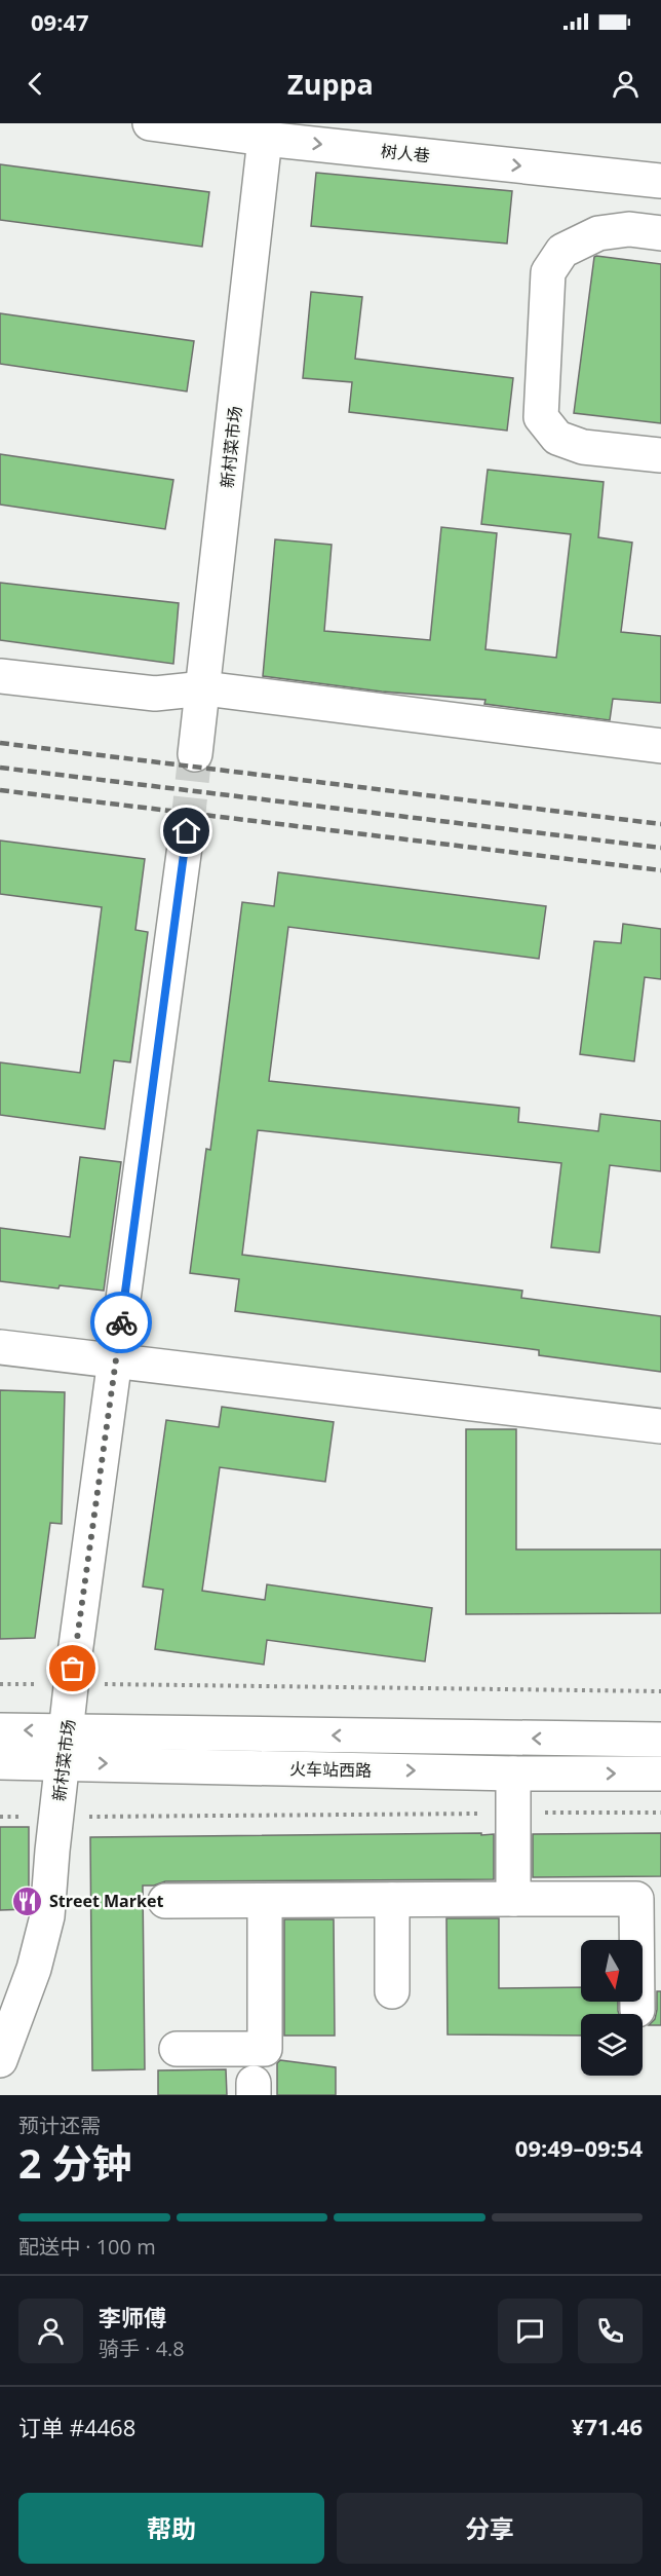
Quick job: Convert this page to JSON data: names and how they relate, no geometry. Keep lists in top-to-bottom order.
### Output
{
  "streets": {
    "street": ["树人巷", "新村菜市场", "火车站西路"]
  },
  "crossings": [
    ["树人巷", "新村菜市场"],
    ["新村菜市场", "火车站西路"]
  ],
  "one_way": ["树人巷"],
  "places": {
    "restaurant": ["Street Market"]
  },
  "north": "bottom",
  "page": {
    "status": "09:47",
    "header": "Zuppa",
    "heading": ["2 分钟", "预计还需", "09:49–09:54"],
    "panel": [
      "李师傅",
      "骑手 · 4.8",
      "订单 #4468",
      "¥71.46"
    ],
    "bar": "配送中 · 100 m",
    "buttons": ["帮助", "分享"]
  }
}
